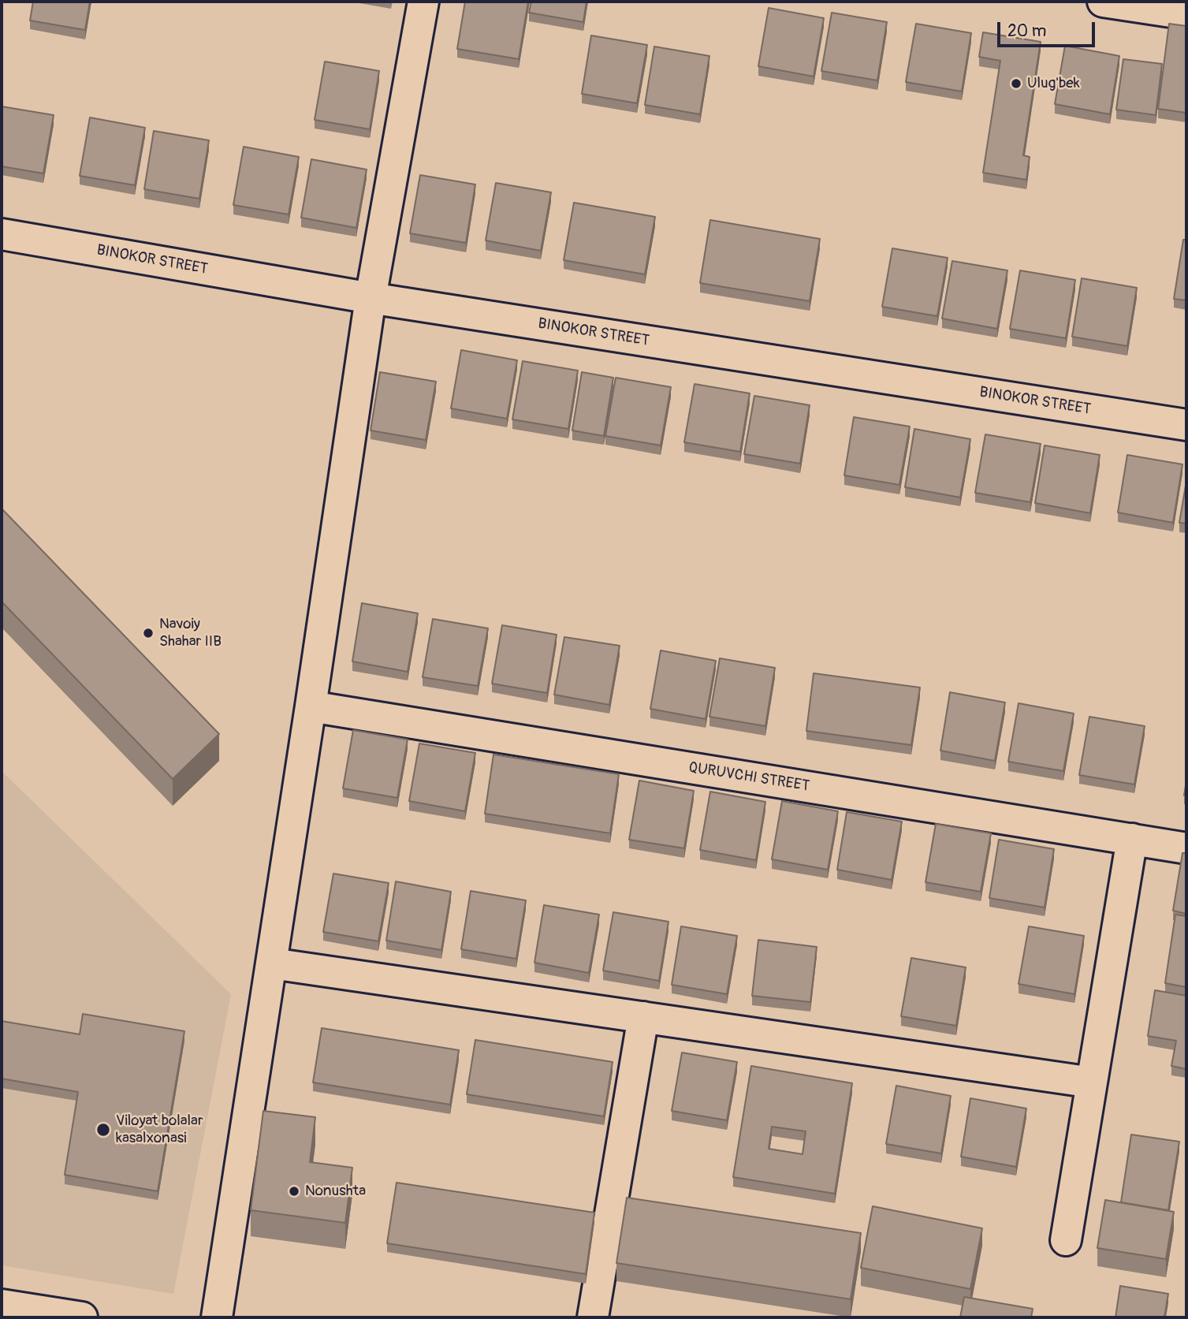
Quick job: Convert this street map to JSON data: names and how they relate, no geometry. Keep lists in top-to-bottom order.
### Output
{
  "streets": {
    "street": ["BINOKOR STREET", "QURUVCHI STREET"]
  },
  "places": [
    "Ulug'bek",
    "Navoiy Shahar IIB",
    "Viloyat bolalar kasalxonasi",
    "Nonushta"
  ],
  "scale_bar": "20 m"
}
